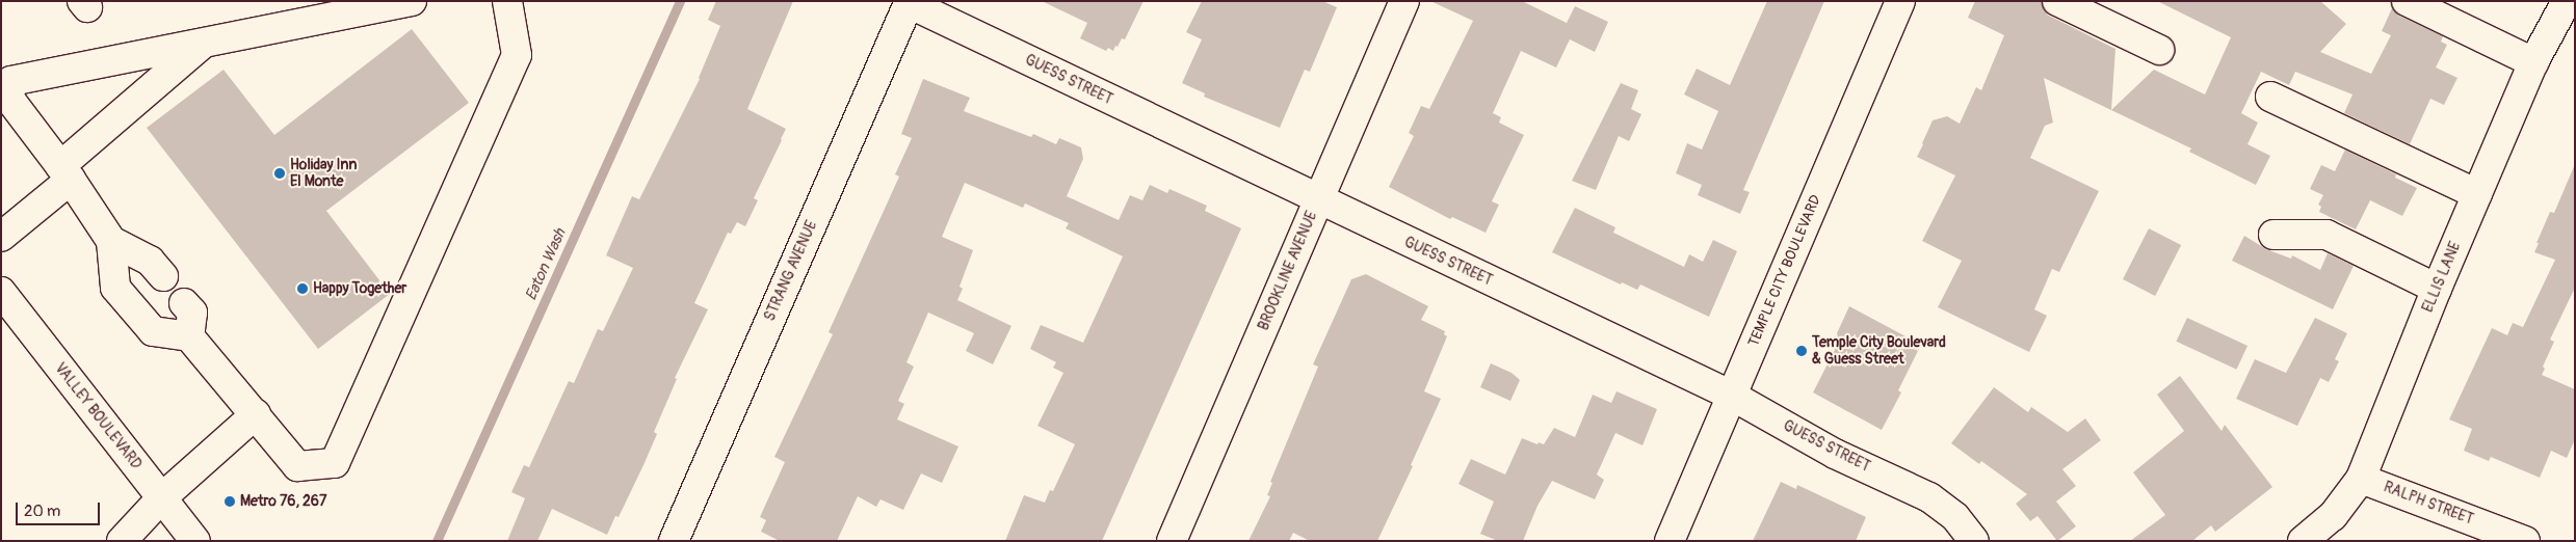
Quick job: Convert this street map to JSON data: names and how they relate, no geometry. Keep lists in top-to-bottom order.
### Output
{
  "streets": {
    "street": [
      "GUESS STREET",
      "STRANG AVENUE",
      "BROOKLINE AVENUE",
      "TEMPLE CITY BOULEVARD",
      "ELLIS LANE",
      "VALLEY BOULEVARD",
      "RALPH STREET"
    ]
  },
  "crossings": [
    ["GUESS STREET", "STRANG AVENUE"],
    ["GUESS STREET", "BROOKLINE AVENUE"],
    ["GUESS STREET", "TEMPLE CITY BOULEVARD"],
    ["ELLIS LANE", "RALPH STREET"]
  ],
  "water": ["Eaton Wash"],
  "places": [
    "Holiday Inn El Monte",
    "Happy Together",
    "Temple City Boulevard & Guess Street",
    "Metro 76, 267"
  ],
  "scale_bar": "20 m"
}
